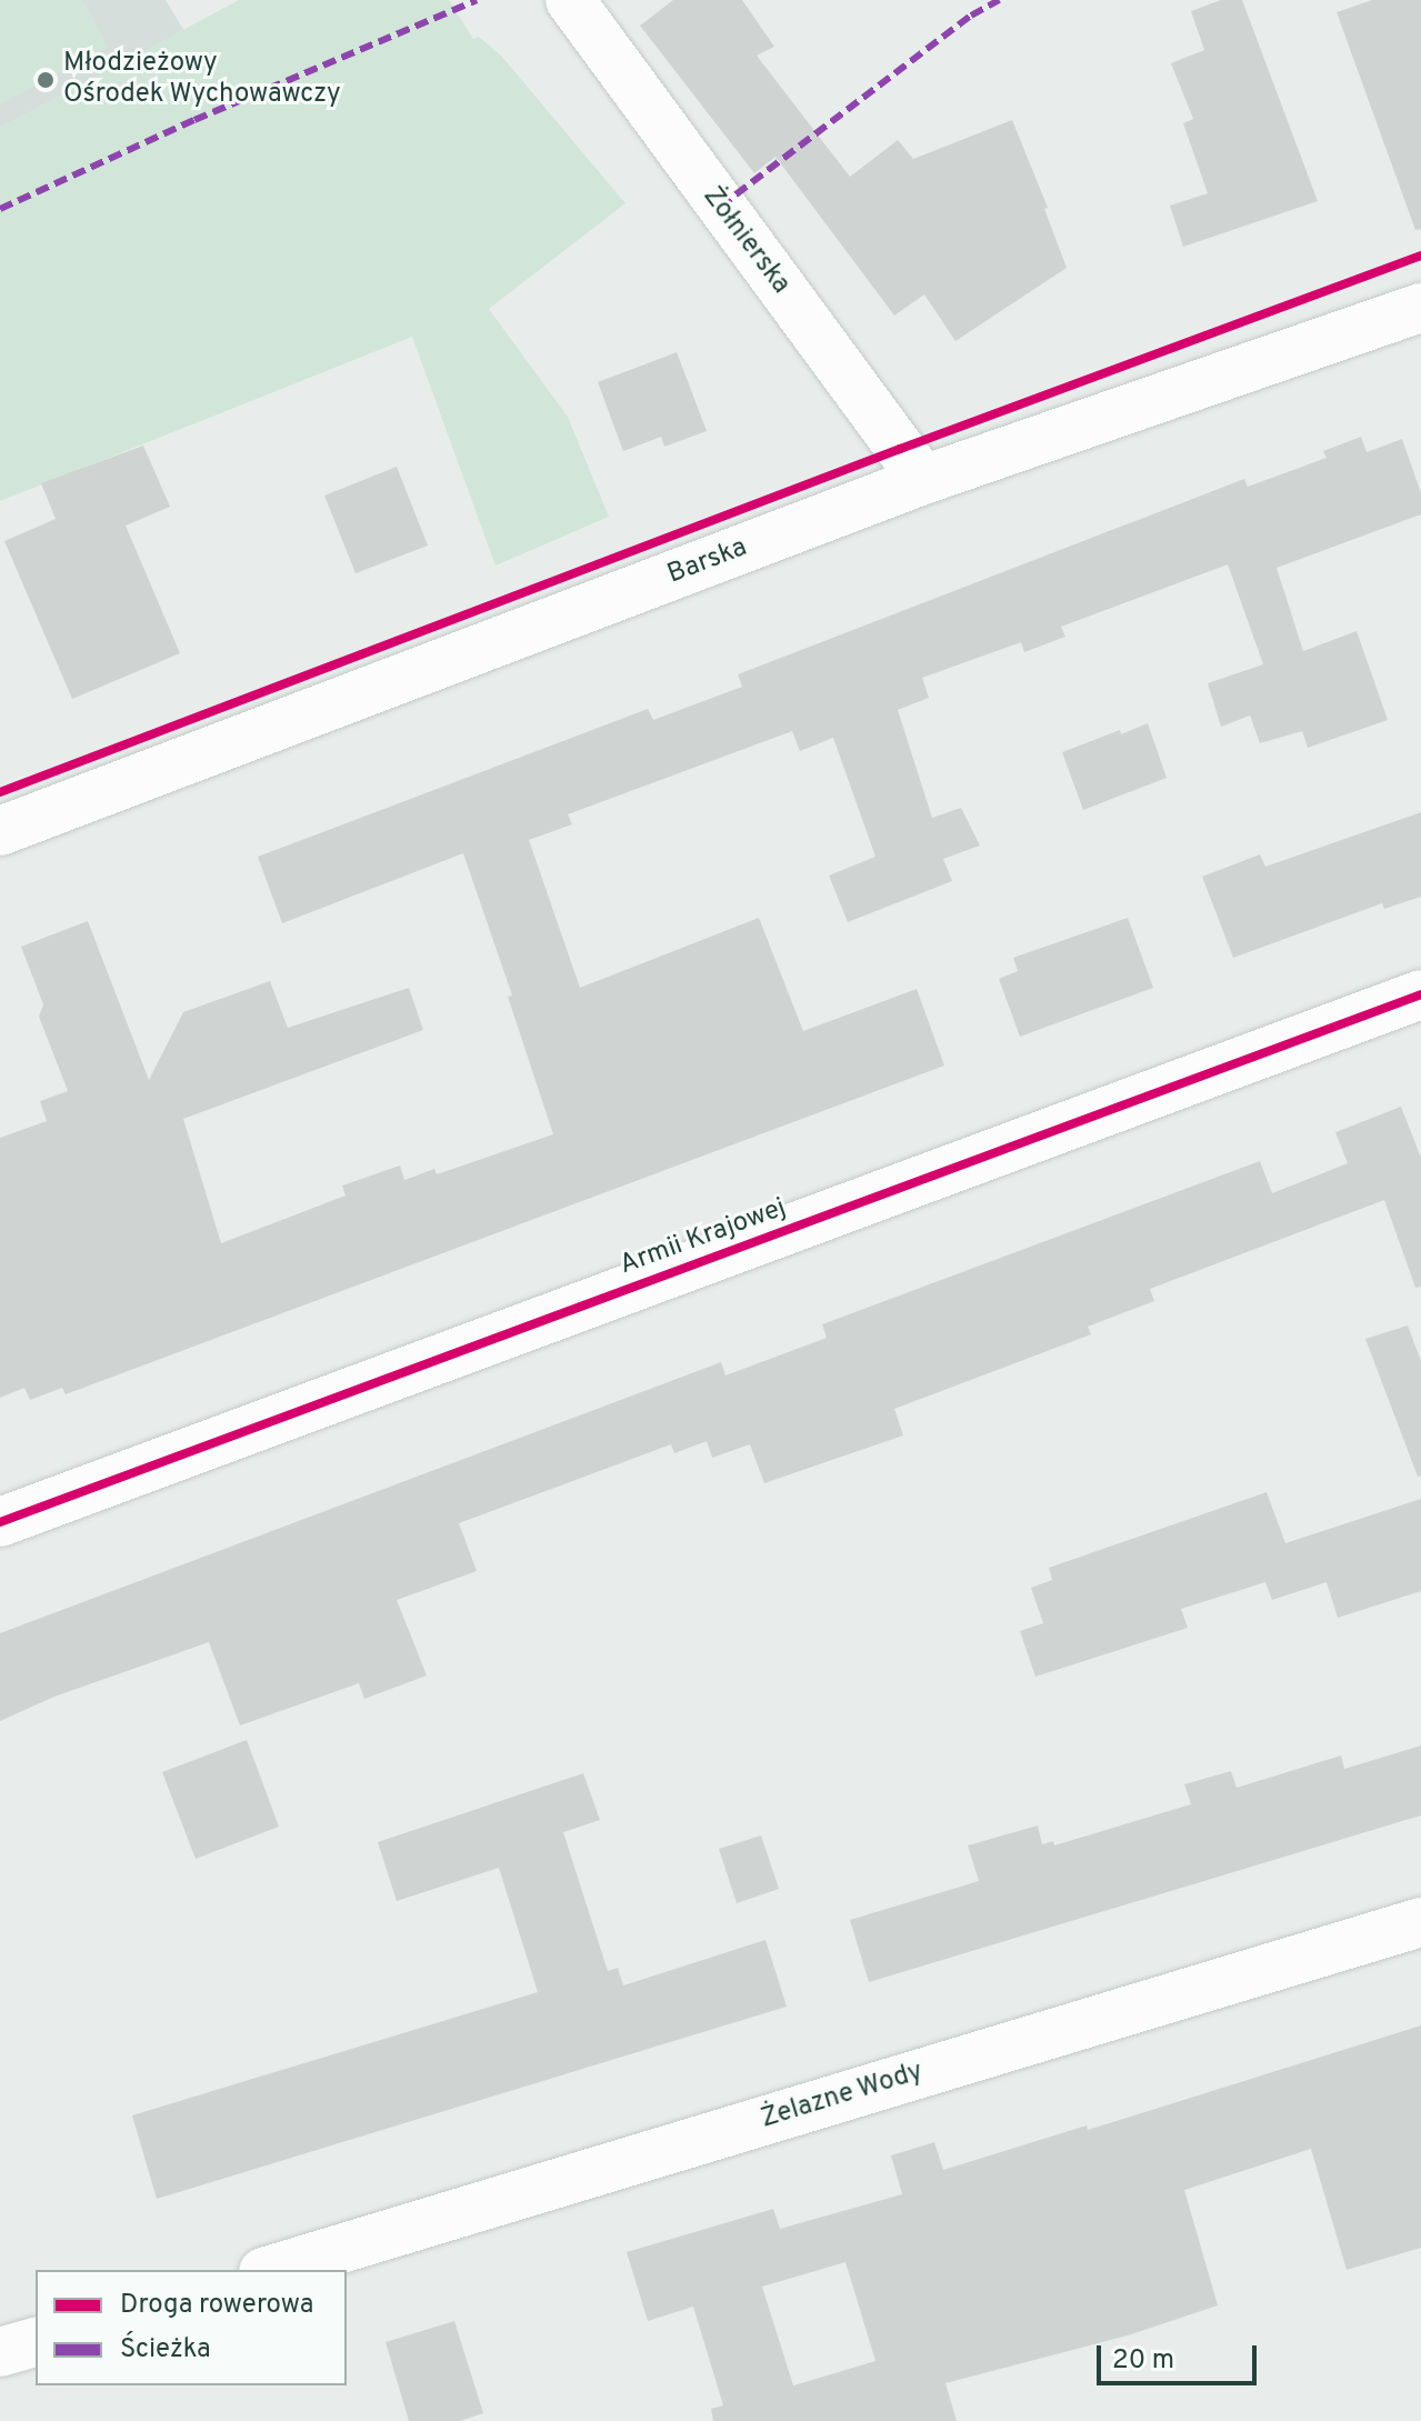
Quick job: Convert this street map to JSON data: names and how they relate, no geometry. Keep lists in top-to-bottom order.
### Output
{
  "streets": {
    "street": [
      "Żołnierska",
      "Barska",
      "Armii Krajowej",
      "Żelazne Wody"
    ]
  },
  "crossings": [
    ["Żołnierska", "Barska"]
  ],
  "places": ["Młodzieżowy Ośrodek Wychowawczy"],
  "legend": ["Droga rowerowa", "Ścieżka"],
  "scale_bar": "20 m"
}
